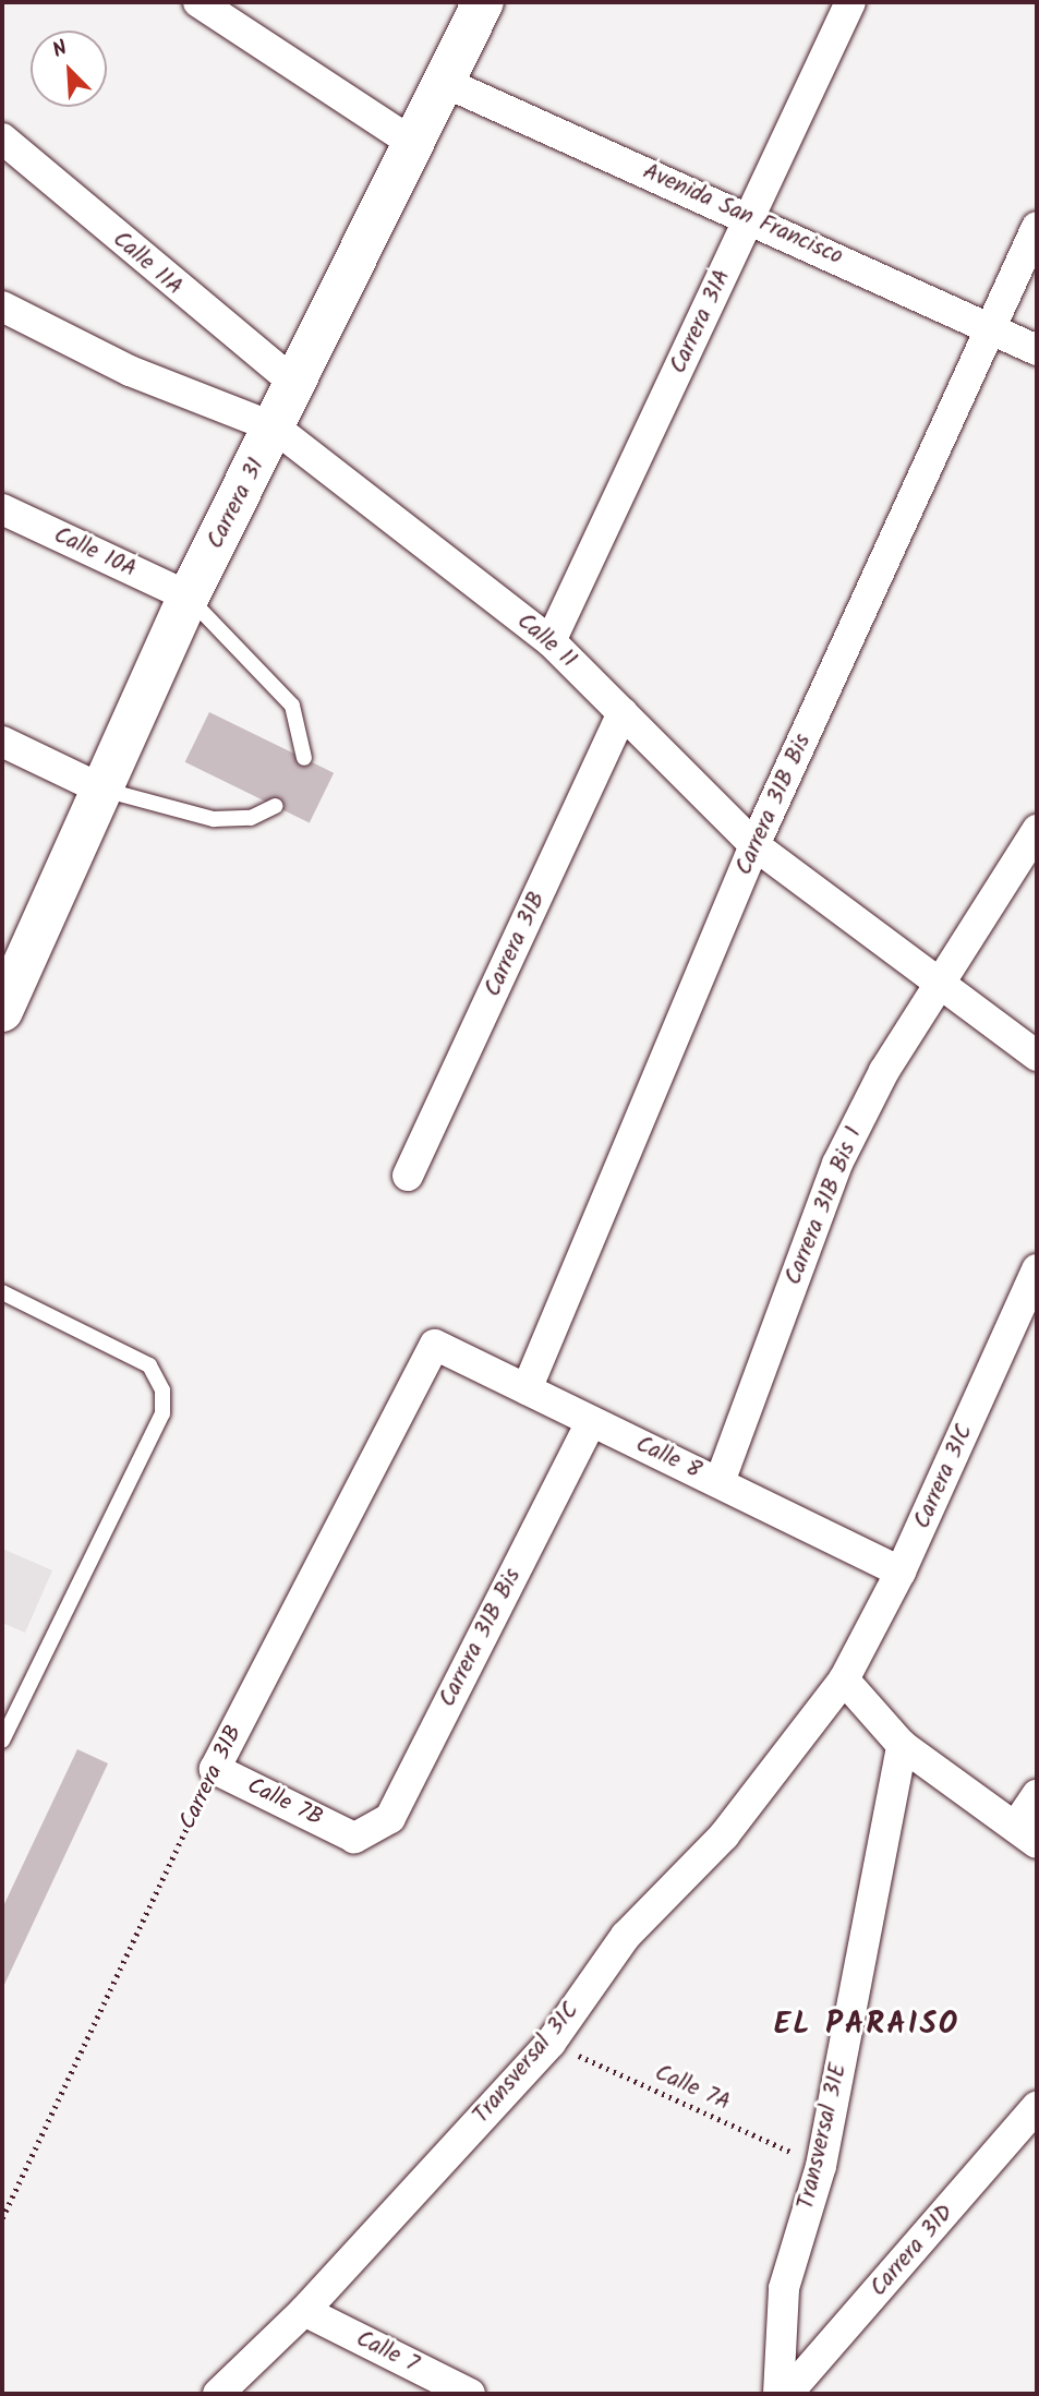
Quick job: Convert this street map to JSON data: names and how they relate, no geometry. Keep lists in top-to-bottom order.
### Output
{
  "streets": {
    "main road": ["Carrera 31"],
    "street": [
      "Avenida San Francisco",
      "Calle 11A",
      "Carrera 31A",
      "Calle 10A",
      "Calle 11",
      "Carrera 31B Bis",
      "Carrera 31B",
      "Carrera 31B Bis 1",
      "Calle 8",
      "Carrera 31C",
      "Calle 7B",
      "Transversal 31C",
      "Transversal 31E",
      "Carrera 31D",
      "Calle 7"
    ],
    "path": ["Calle 7A"]
  },
  "crossings": [
    ["Avenida San Francisco", "Carrera 31A"],
    ["Avenida San Francisco", "Carrera 31"],
    ["Avenida San Francisco", "Carrera 31B Bis"],
    ["Calle 11A", "Carrera 31"],
    ["Carrera 31A", "Calle 11"],
    ["Carrera 31", "Calle 10A"],
    ["Carrera 31", "Calle 11"],
    ["Calle 11", "Carrera 31B Bis"],
    ["Calle 11", "Carrera 31B"],
    ["Calle 11", "Carrera 31B Bis 1"],
    ["Carrera 31B Bis", "Calle 8"],
    ["Carrera 31B Bis", "Calle 7B"],
    ["Carrera 31B", "Calle 8"],
    ["Carrera 31B", "Calle 7B"],
    ["Carrera 31B Bis 1", "Calle 8"],
    ["Calle 8", "Carrera 31C"],
    ["Carrera 31C", "Transversal 31C"],
    ["Transversal 31C", "Calle 7A"],
    ["Transversal 31C", "Calle 7"],
    ["Calle 7A", "Transversal 31E"]
  ],
  "districts": ["EL PARAISO"],
  "north": "top left"
}
